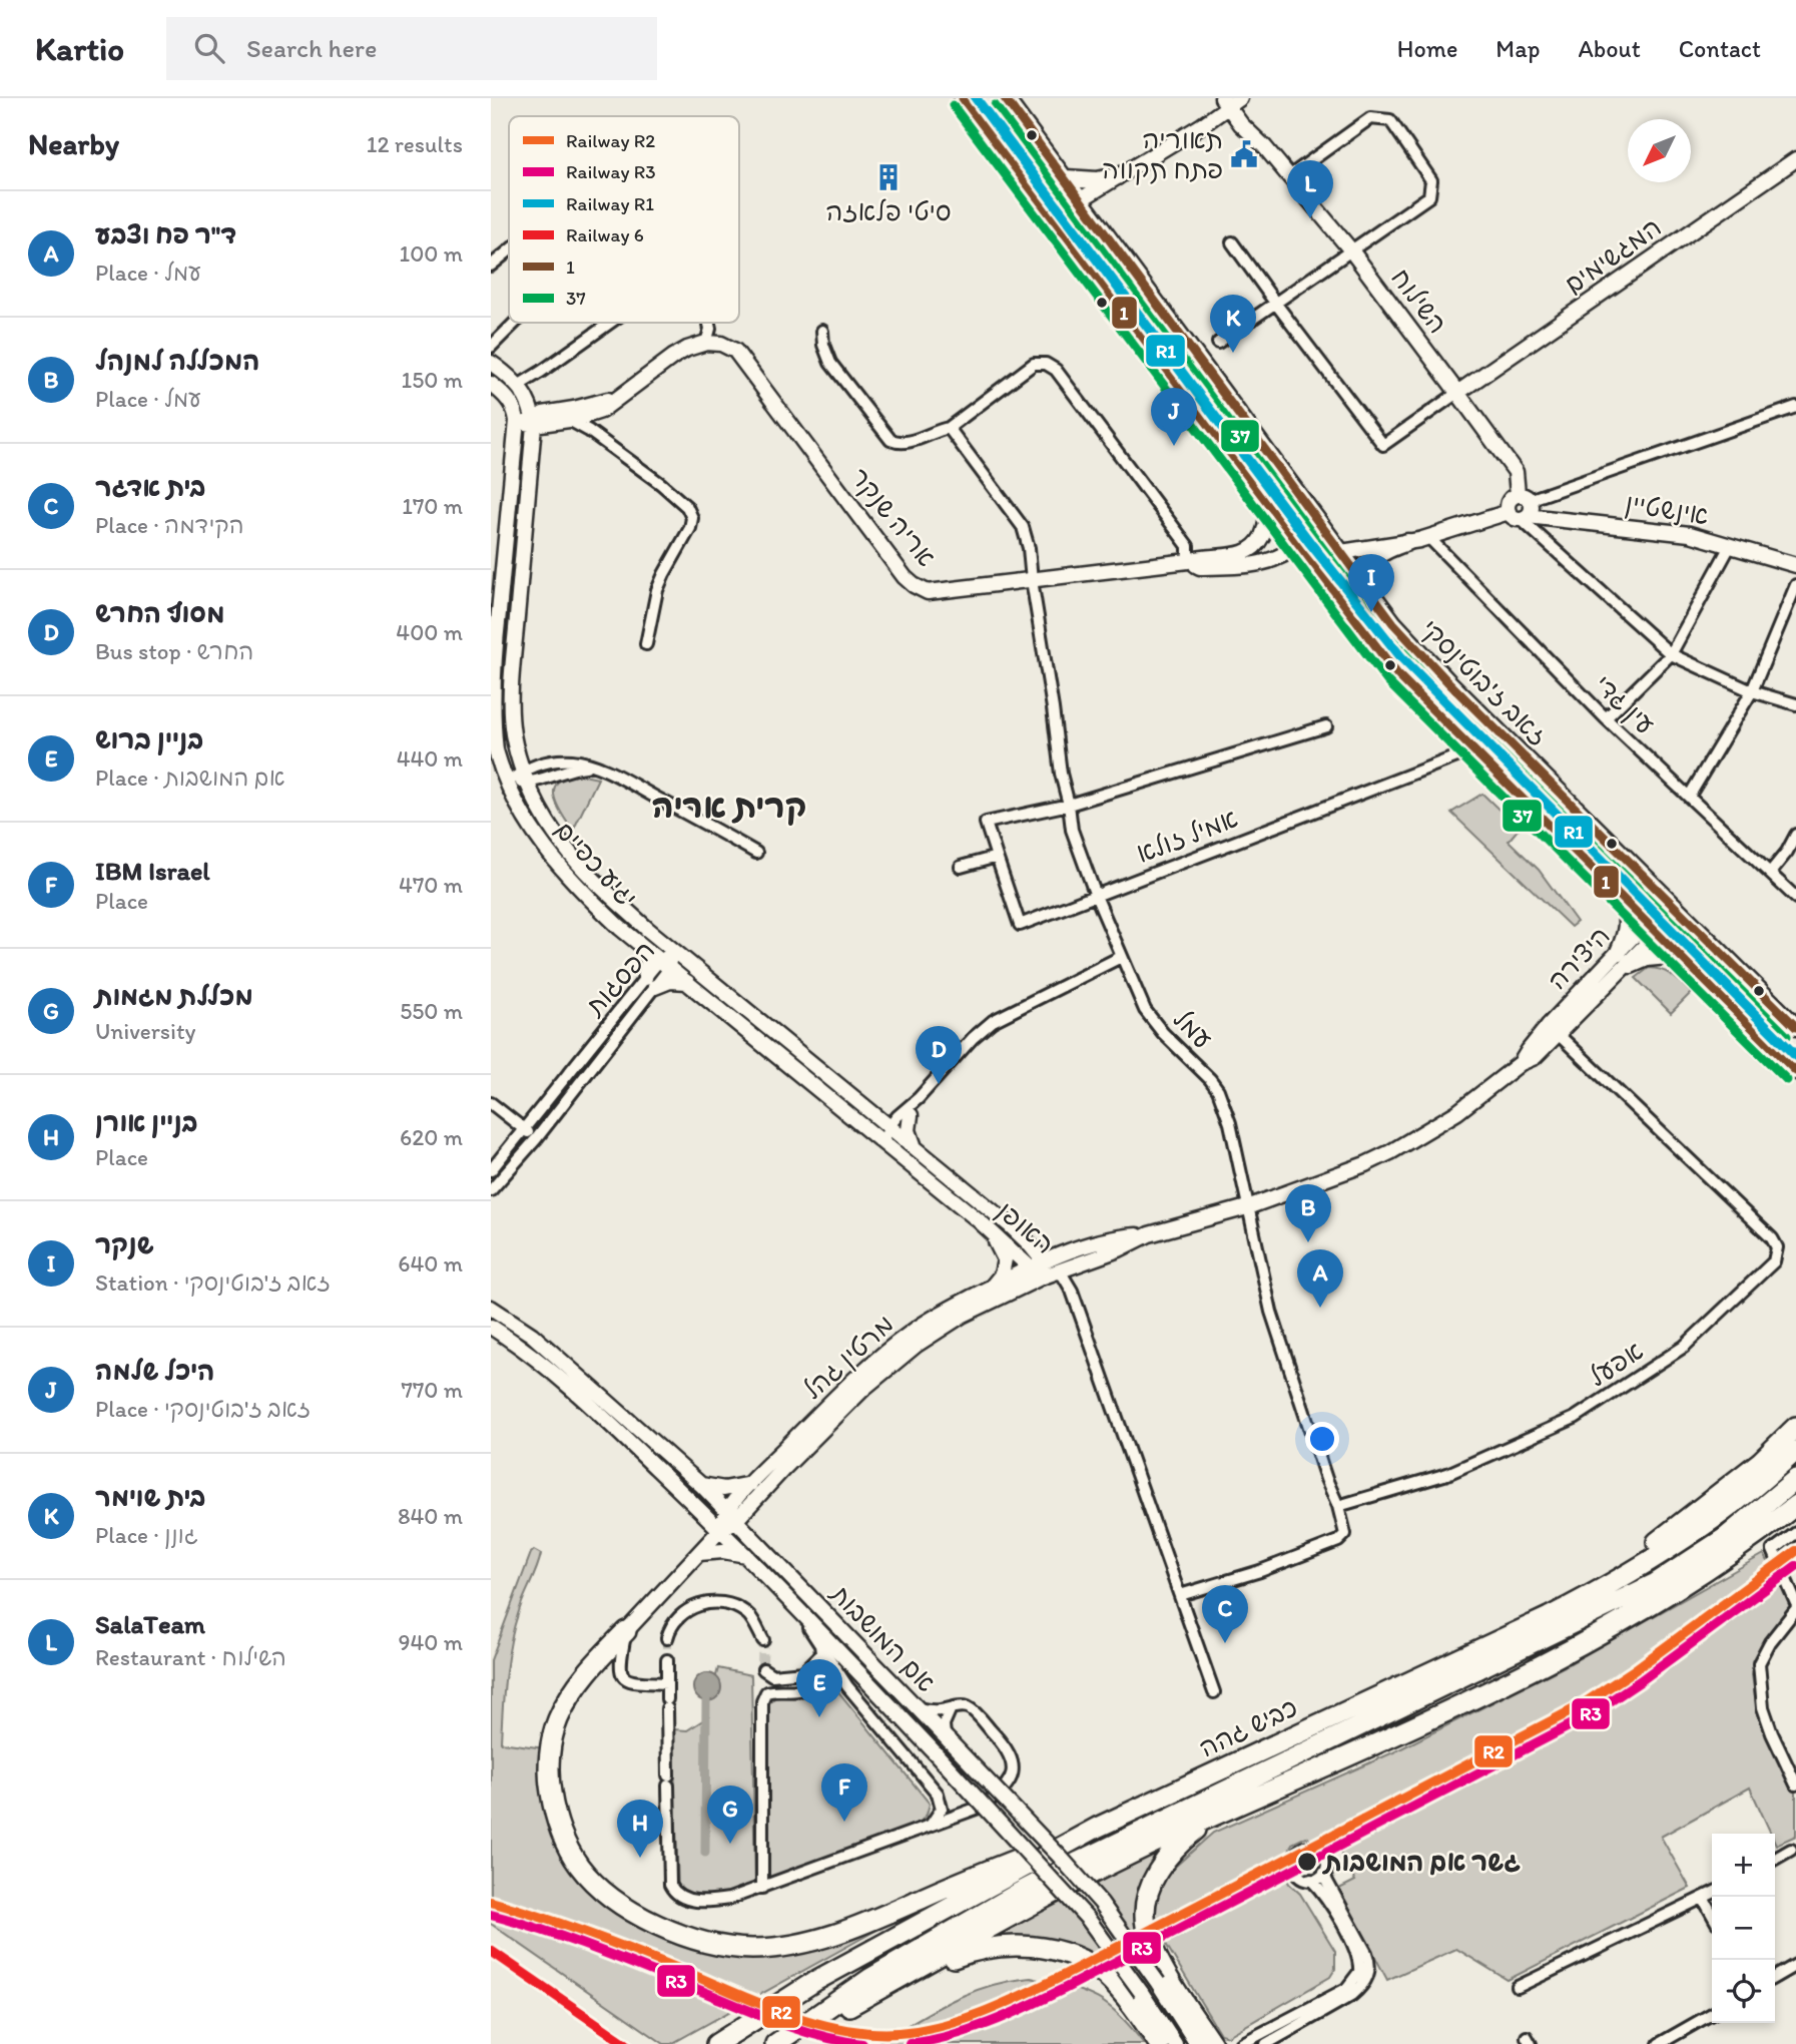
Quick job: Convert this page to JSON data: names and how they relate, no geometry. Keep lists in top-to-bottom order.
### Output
{
  "streets": {
    "highway": ["כביש גהה"],
    "main road": ["זאב ז'בוטינסקי"],
    "street": [
      "המגשימים",
      "השילוח",
      "אינשטיין",
      "אריה שנקר",
      "עין גדי",
      "אמיל זולא",
      "יגיע כפיים",
      "היצירה",
      "הפסגות",
      "עמל",
      "האופן",
      "מרטין גהל",
      "אפעל",
      "אם המושבות"
    ]
  },
  "crossings": [
    ["המגשימים", "השילוח"],
    ["השילוח", "אינשטיין"],
    ["אינשטיין", "זאב ז'בוטינסקי"],
    ["אינשטיין", "עין גדי"],
    ["אריה שנקר", "זאב ז'בוטינסקי"],
    ["אריה שנקר", "עמל"],
    ["זאב ז'בוטינסקי", "אמיל זולא"],
    ["זאב ז'בוטינסקי", "היצירה"],
    ["אמיל זולא", "עמל"],
    ["יגיע כפיים", "הפסגות"],
    ["יגיע כפיים", "האופן"],
    ["היצירה", "עמל"],
    ["היצירה", "האופן"],
    ["היצירה", "מרטין גהל"],
    ["היצירה", "אפעל"],
    ["עמל", "אפעל"],
    ["האופן", "מרטין גהל"],
    ["מרטין גהל", "אם המושבות"]
  ],
  "districts": ["קרית אריה"],
  "places": {
    "public building": ["תאוריה פתח תקווה"],
    "building": ["סיטי פלאזה"],
    "other": ["גשר אם המושבות"]
  },
  "lines": [
    "rail line R1",
    "transit line 1",
    "transit line 37",
    "rail line R2",
    "rail line R3",
    "rail line 6"
  ],
  "legend": [
    "Railway R2",
    "Railway R3",
    "Railway R1",
    "Railway 6",
    "1",
    "37"
  ],
  "north": "bottom left",
  "page": {
    "header": "Kartio",
    "search": "Search here",
    "nav": [
      "Home",
      "Map",
      "About",
      "Contact"
    ],
    "heading": ["Nearby", "12 results"],
    "pins": [
      "L",
      "K",
      "J",
      "I",
      "D",
      "B",
      "A",
      "C",
      "E",
      "F",
      "G",
      "H"
    ],
    "list": [
      {
        "mark": "A",
        "name": "ד\"ר פח וצבע",
        "note": "Place · עמל",
        "value": "100 m"
      },
      {
        "mark": "B",
        "name": "המכללה למנהל",
        "note": "Place · עמל",
        "value": "150 m"
      },
      {
        "mark": "C",
        "name": "בית אדגר",
        "note": "Place · הקידמה",
        "value": "170 m"
      },
      {
        "mark": "D",
        "name": "מסוף החרש",
        "note": "Bus stop · החרש",
        "value": "400 m"
      },
      {
        "mark": "E",
        "name": "בניין ברוש",
        "note": "Place · אם המושבות",
        "value": "440 m"
      },
      {
        "mark": "F",
        "name": "IBM Israel",
        "note": "Place",
        "value": "470 m"
      },
      {
        "mark": "G",
        "name": "מכללת מגמות",
        "note": "University",
        "value": "550 m"
      },
      {
        "mark": "H",
        "name": "בניין אורן",
        "note": "Place",
        "value": "620 m"
      },
      {
        "mark": "I",
        "name": "שנקר",
        "note": "Station · זאב ז'בוטינסקי",
        "value": "640 m"
      },
      {
        "mark": "J",
        "name": "היכל שלמה",
        "note": "Place · זאב ז'בוטינסקי",
        "value": "770 m"
      },
      {
        "mark": "K",
        "name": "בית שוימר",
        "note": "Place · גונן",
        "value": "840 m"
      },
      {
        "mark": "L",
        "name": "SalaTeam",
        "note": "Restaurant · השילוח",
        "value": "940 m"
      }
    ],
    "map_buttons": ["+", "−"]
  }
}
